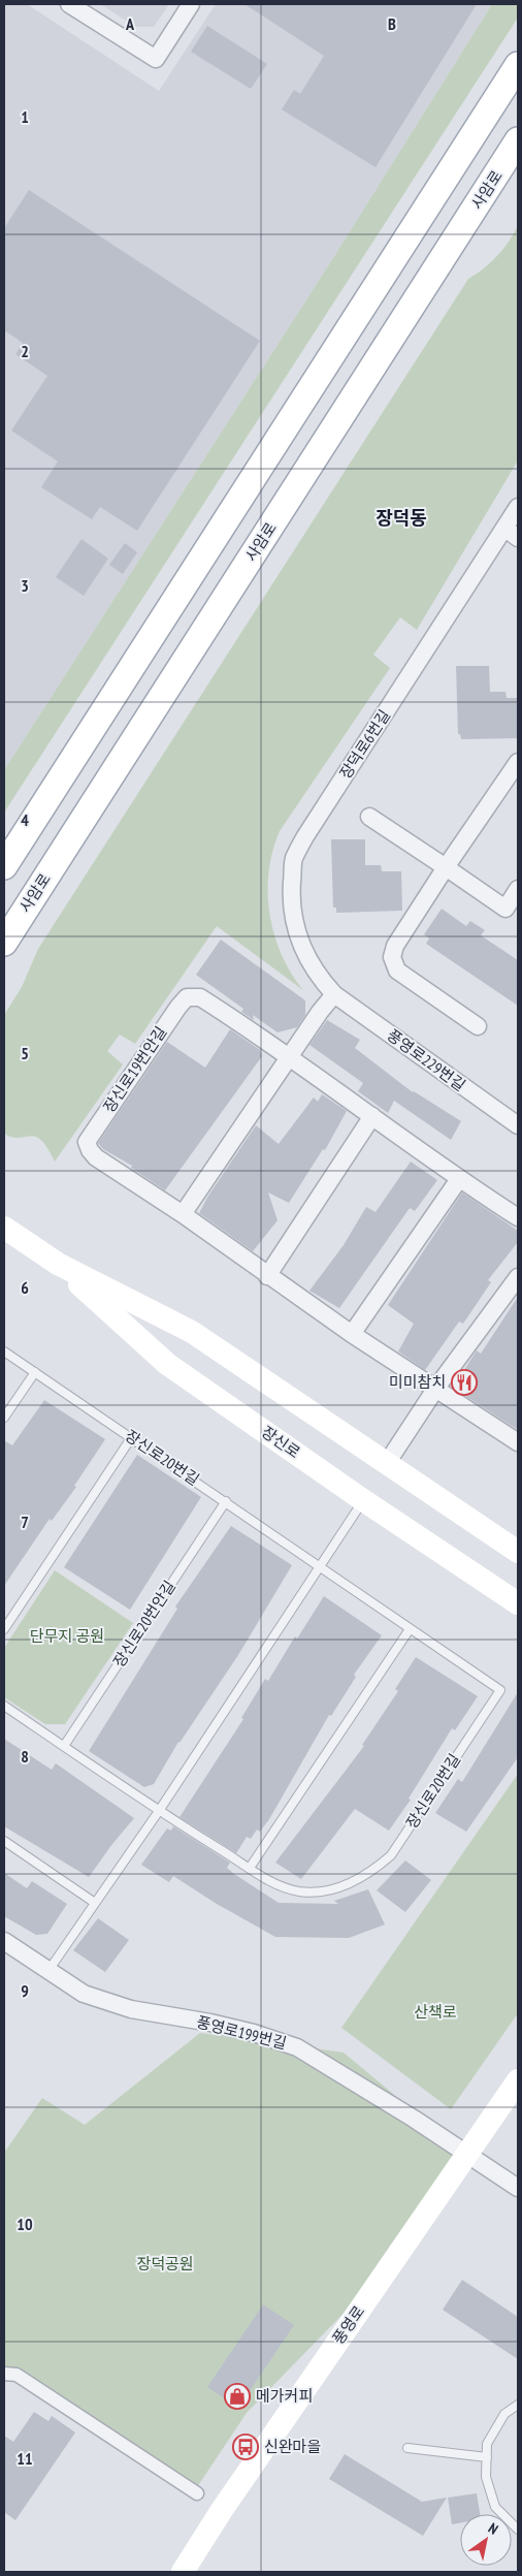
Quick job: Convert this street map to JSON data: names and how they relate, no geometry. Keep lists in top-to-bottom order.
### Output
{
  "streets": {
    "main road": ["사암로", "장신로", "풍영로"],
    "street": [
      "장덕로6번길",
      "풍영로229번길",
      "장신로19번안길",
      "풍영로199번길"
    ],
    "lane": ["장신로20번길", "장신로20번안길"]
  },
  "crossings": [
    ["장덕로6번길", "풍영로229번길"],
    ["장신로20번길", "장신로20번안길"],
    ["풍영로199번길", "풍영로"]
  ],
  "districts": ["장덕동"],
  "parks": ["단무지 공원", "산책로", "장덕공원"],
  "places": {
    "restaurant": ["미미참치"],
    "shop": ["메가커피"],
    "bus stop": ["신완마을"]
  },
  "north": "top right",
  "grid": {
    "columns": ["A", "B"],
    "rows": [
      "1",
      "2",
      "3",
      "4",
      "5",
      "6",
      "7",
      "8",
      "9",
      "10",
      "11"
    ]
  }
}
